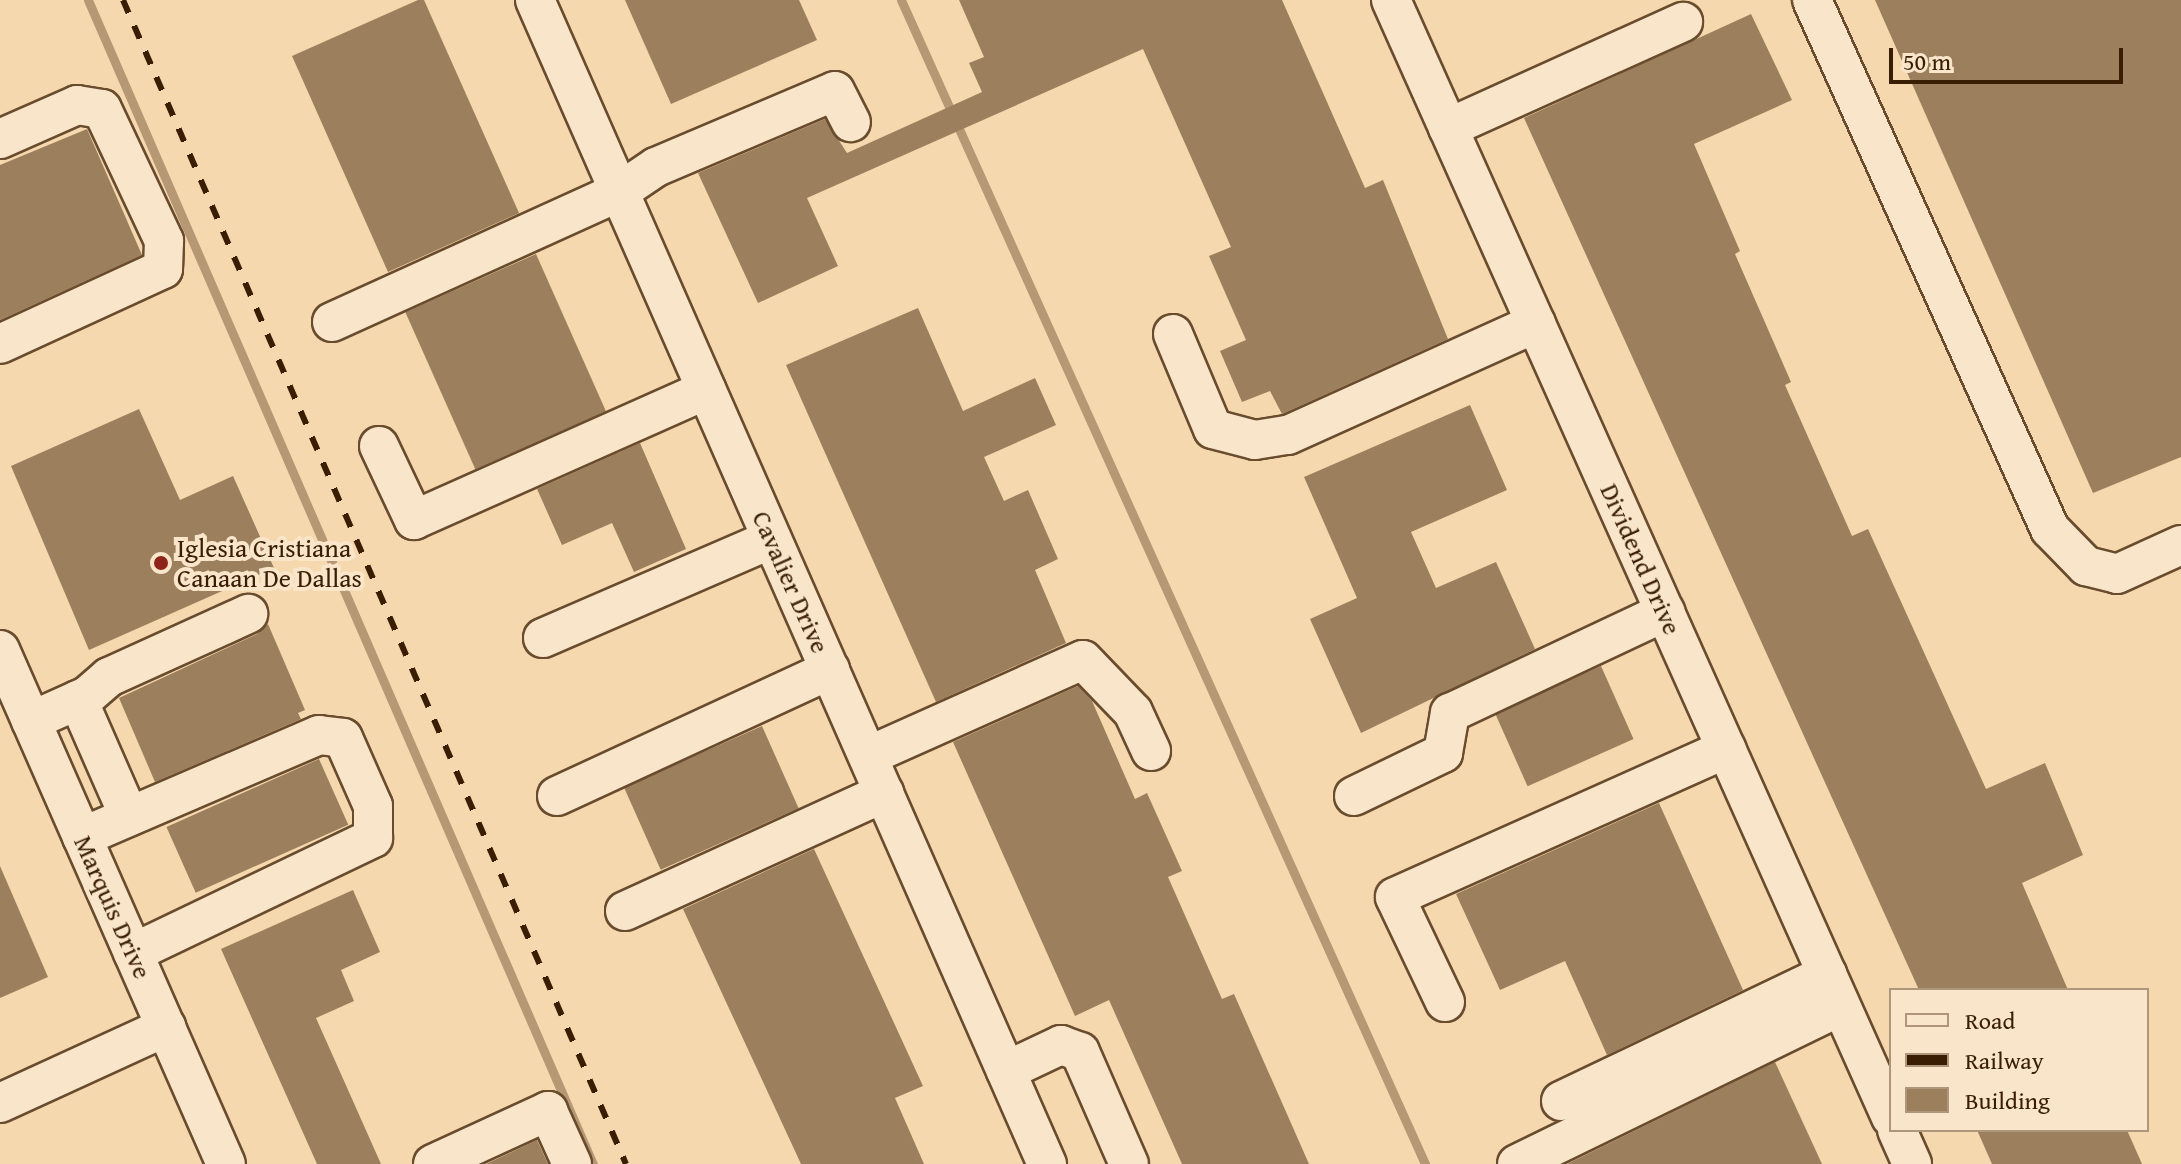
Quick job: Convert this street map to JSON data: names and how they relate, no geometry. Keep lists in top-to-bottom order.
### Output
{
  "streets": {
    "street": ["Dividend Drive", "Cavalier Drive", "Marquis Drive"]
  },
  "places": ["Iglesia Cristiana Canaan De Dallas"],
  "legend": ["Road", "Railway", "Building"],
  "scale_bar": "50 m"
}
